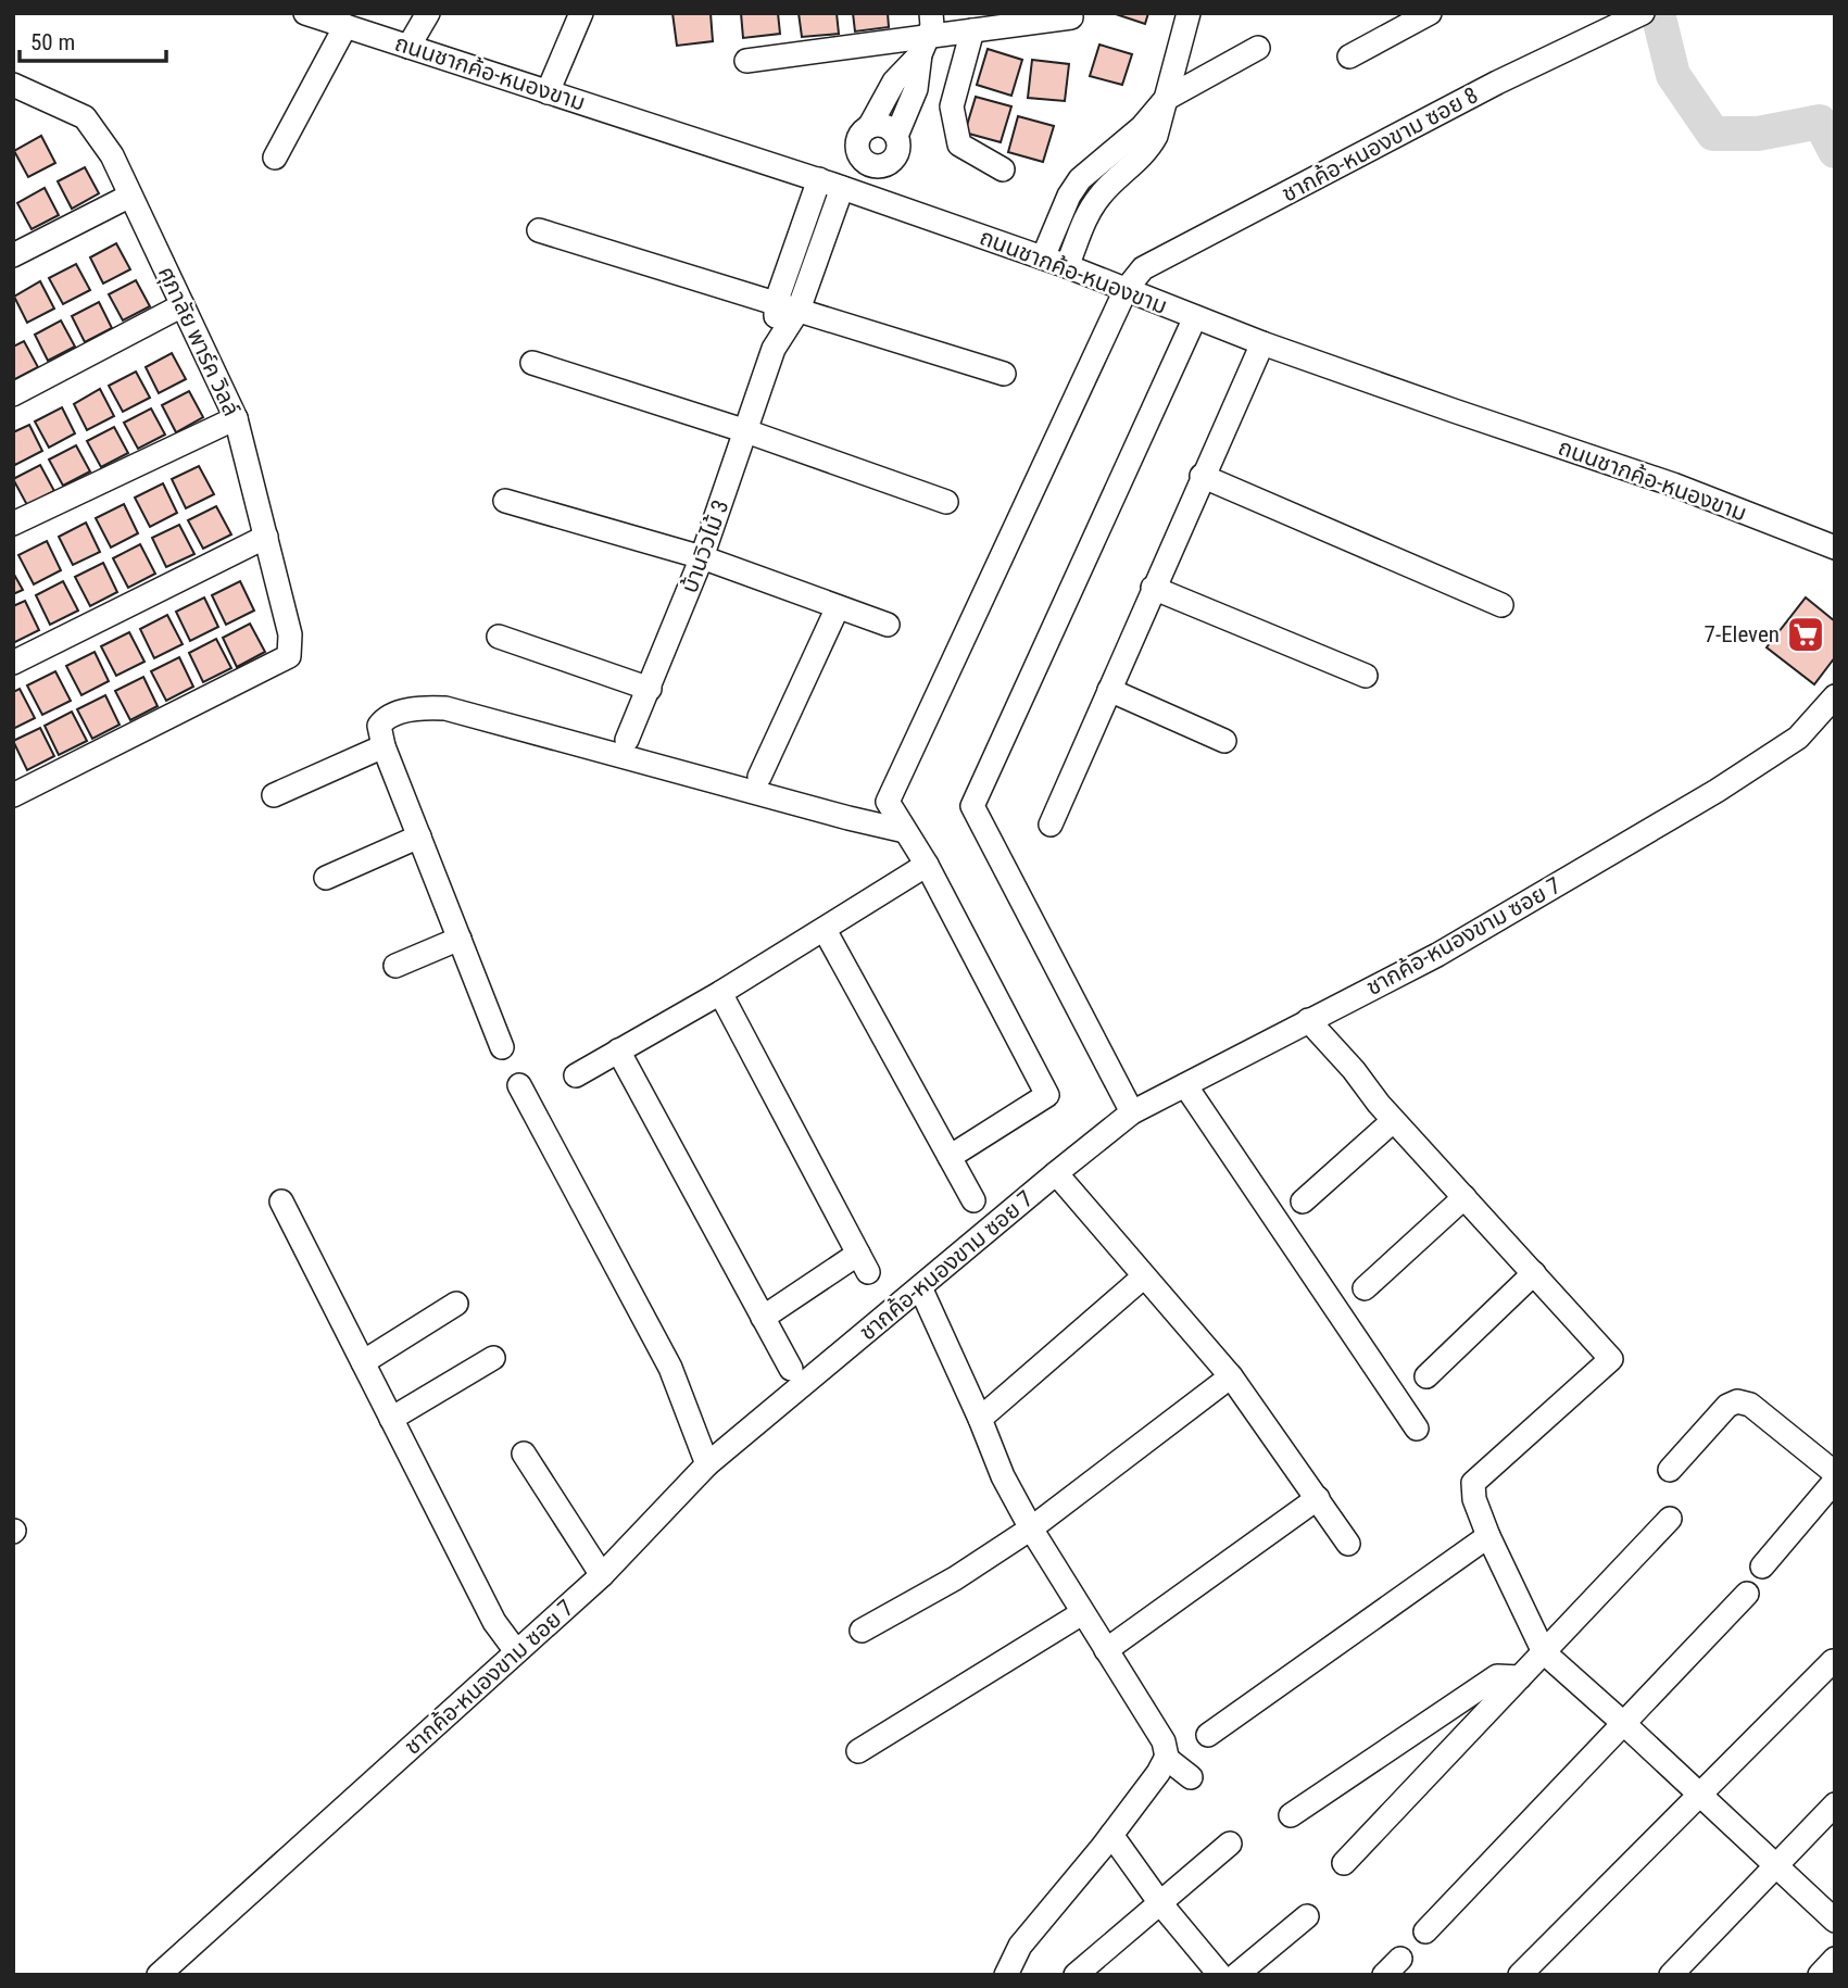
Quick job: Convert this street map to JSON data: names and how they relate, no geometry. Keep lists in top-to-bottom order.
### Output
{
  "streets": {
    "street": [
      "ถนนชากค้อ-หนองขาม",
      "ชากค้อ-หนองขาม ซอย 8",
      "ศุภาลัย พาร์ค วิลล์",
      "บ้านวิวไม้ 3",
      "ชากค้อ-หนองขาม ซอย 7"
    ]
  },
  "crossings": [
    ["ถนนชากค้อ-หนองขาม", "ชากค้อ-หนองขาม ซอย 8"],
    ["ถนนชากค้อ-หนองขาม", "บ้านวิวไม้ 3"]
  ],
  "places": {
    "supermarket": ["7-Eleven"]
  },
  "scale_bar": "50 m"
}
